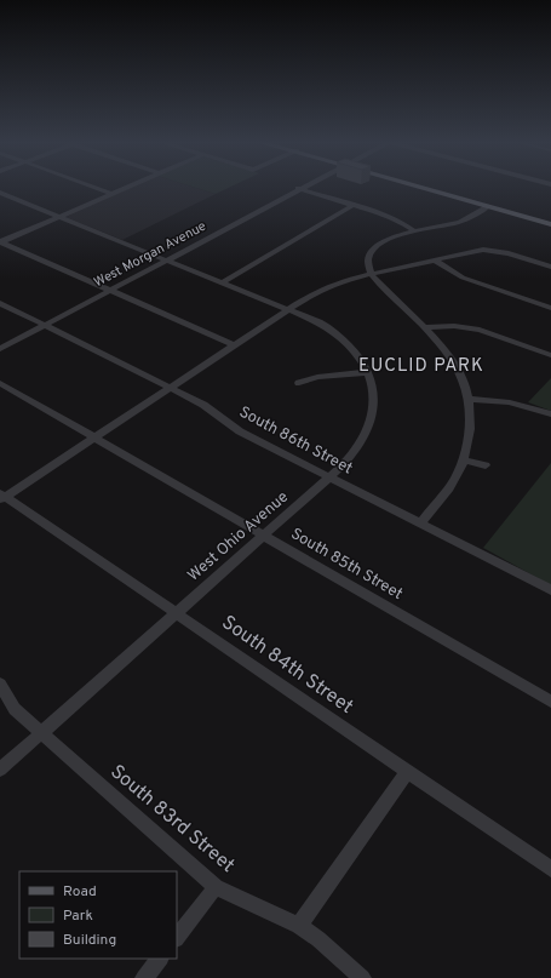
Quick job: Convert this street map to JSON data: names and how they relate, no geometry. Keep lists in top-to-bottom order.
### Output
{
  "streets": {
    "street": [
      "West Morgan Avenue",
      "South 86th Street",
      "West Ohio Avenue",
      "South 85th Street",
      "South 84th Street",
      "South 83rd Street"
    ]
  },
  "crossings": [
    ["West Morgan Avenue", "South 86th Street"],
    ["West Morgan Avenue", "West Ohio Avenue"],
    ["South 86th Street", "West Ohio Avenue"],
    ["West Ohio Avenue", "South 85th Street"],
    ["West Ohio Avenue", "South 84th Street"],
    ["West Ohio Avenue", "South 83rd Street"]
  ],
  "districts": ["EUCLID PARK"],
  "legend": ["Road", "Park", "Building"]
}
